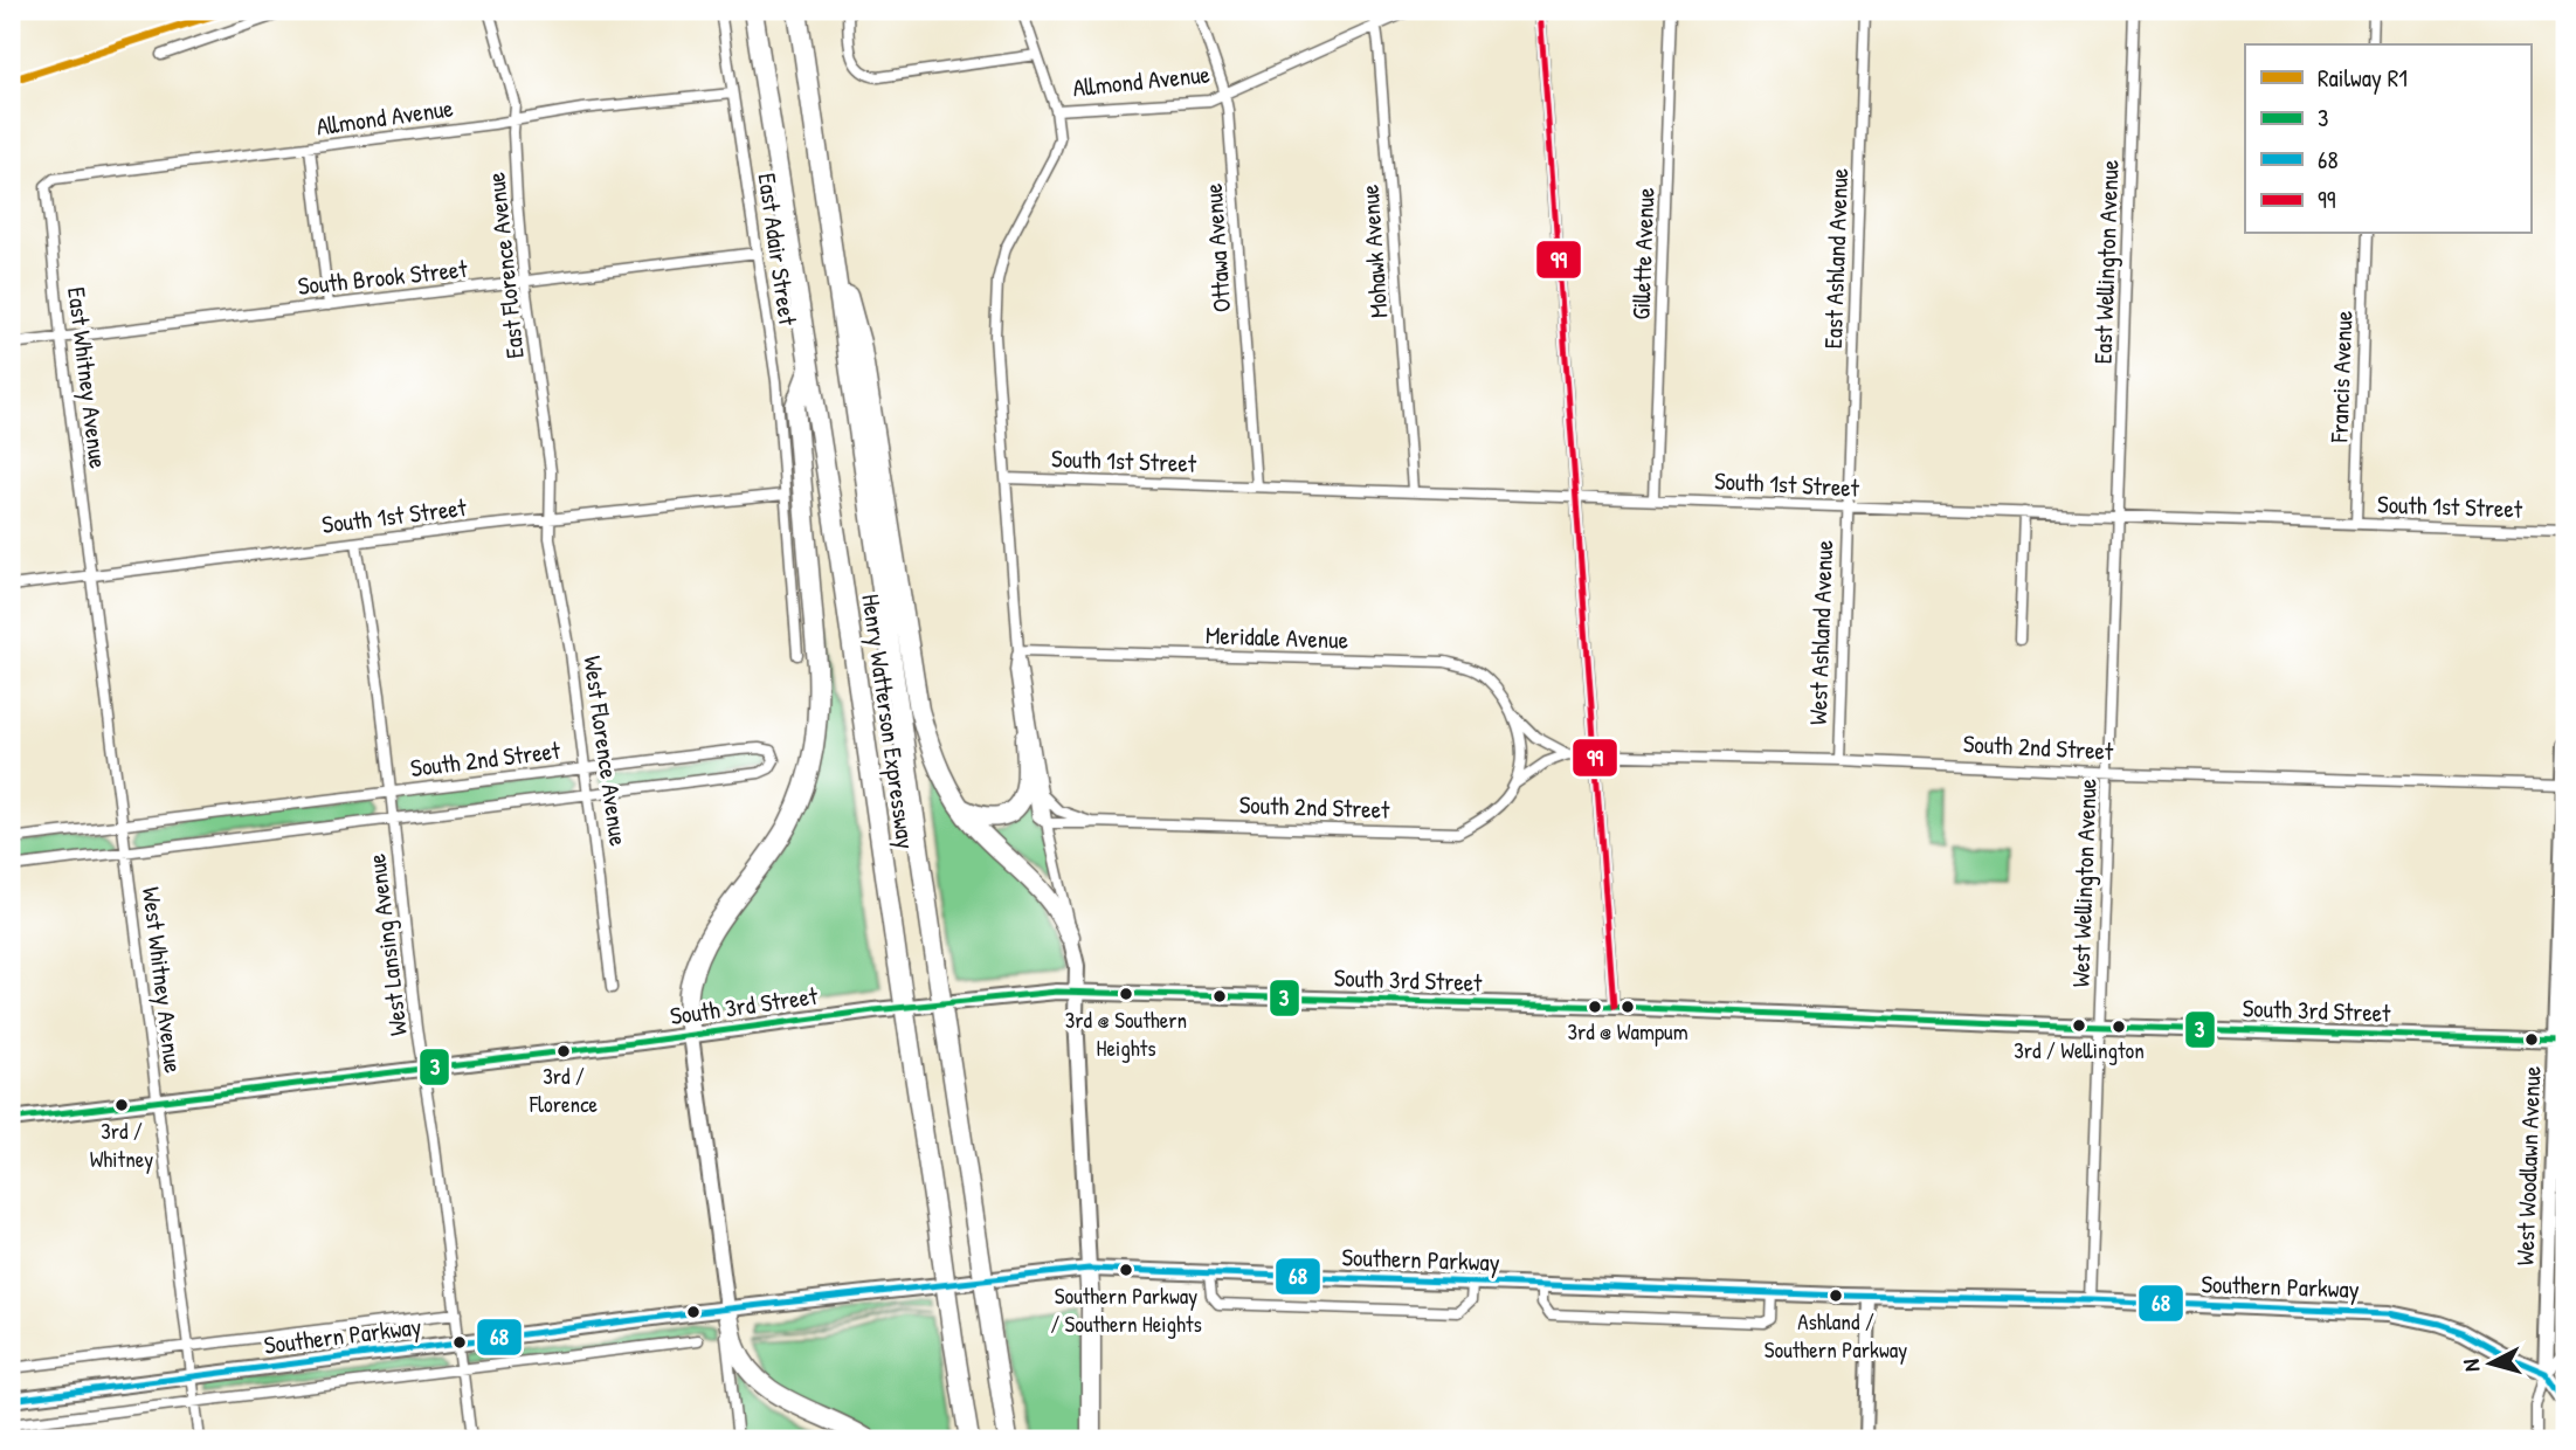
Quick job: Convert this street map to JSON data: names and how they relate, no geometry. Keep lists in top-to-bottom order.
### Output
{
  "streets": {
    "highway": ["Henry Watterson Expressway"],
    "main road": ["South 3rd Street", "West Woodlawn Avenue", "Southern Parkway"],
    "street": [
      "Allmond Avenue",
      "Ottawa Avenue",
      "East Adair Street",
      "Mohawk Avenue",
      "Gillette Avenue",
      "East Ashland Avenue",
      "East Wellington Avenue",
      "East Florence Avenue",
      "South Brook Street",
      "Francis Avenue",
      "East Whitney Avenue",
      "South 1st Street",
      "West Ashland Avenue",
      "Meridale Avenue",
      "South 2nd Street",
      "West Florence Avenue",
      "West Wellington Avenue",
      "West Lansing Avenue",
      "West Whitney Avenue"
    ]
  },
  "crossings": [
    ["Allmond Avenue", "Ottawa Avenue"],
    ["Allmond Avenue", "East Adair Street"],
    ["Allmond Avenue", "Mohawk Avenue"],
    ["Allmond Avenue", "East Florence Avenue"],
    ["Allmond Avenue", "East Whitney Avenue"],
    ["Ottawa Avenue", "South 1st Street"],
    ["East Adair Street", "South Brook Street"],
    ["East Adair Street", "South 1st Street"],
    ["Mohawk Avenue", "South 1st Street"],
    ["Gillette Avenue", "South 1st Street"],
    ["East Ashland Avenue", "South 1st Street"],
    ["East Ashland Avenue", "West Ashland Avenue"],
    ["East Wellington Avenue", "South 1st Street"],
    ["East Wellington Avenue", "West Wellington Avenue"],
    ["East Florence Avenue", "South Brook Street"],
    ["East Florence Avenue", "South 1st Street"],
    ["East Florence Avenue", "West Florence Avenue"],
    ["South Brook Street", "East Whitney Avenue"],
    ["Francis Avenue", "South 1st Street"],
    ["East Whitney Avenue", "South 1st Street"],
    ["East Whitney Avenue", "West Whitney Avenue"],
    ["South 1st Street", "West Ashland Avenue"],
    ["South 1st Street", "West Florence Avenue"],
    ["South 1st Street", "West Wellington Avenue"],
    ["South 1st Street", "West Lansing Avenue"],
    ["South 1st Street", "West Whitney Avenue"],
    ["West Ashland Avenue", "South 2nd Street"],
    ["Meridale Avenue", "South 2nd Street"],
    ["South 2nd Street", "West Florence Avenue"],
    ["South 2nd Street", "West Wellington Avenue"],
    ["South 2nd Street", "West Lansing Avenue"],
    ["South 2nd Street", "West Whitney Avenue"],
    ["South 2nd Street", "West Woodlawn Avenue"],
    ["West Wellington Avenue", "South 3rd Street"],
    ["West Wellington Avenue", "Southern Parkway"],
    ["West Lansing Avenue", "South 3rd Street"],
    ["West Lansing Avenue", "Southern Parkway"],
    ["West Whitney Avenue", "South 3rd Street"],
    ["West Whitney Avenue", "Southern Parkway"],
    ["South 3rd Street", "West Woodlawn Avenue"],
    ["West Woodlawn Avenue", "Southern Parkway"]
  ],
  "places": [
    "3rd @ Southern Heights",
    "3rd @ Wampum",
    "3rd / Wellington",
    "3rd / Florence",
    "3rd / Whitney",
    "Southern Parkway / Southern Heights",
    "Ashland / Southern Parkway"
  ],
  "lines": [
    "rail line R1",
    "transit line 99",
    "transit line 3",
    "transit line 68"
  ],
  "legend": [
    "Railway R1",
    "3",
    "68",
    "99"
  ],
  "north": "left"
}
